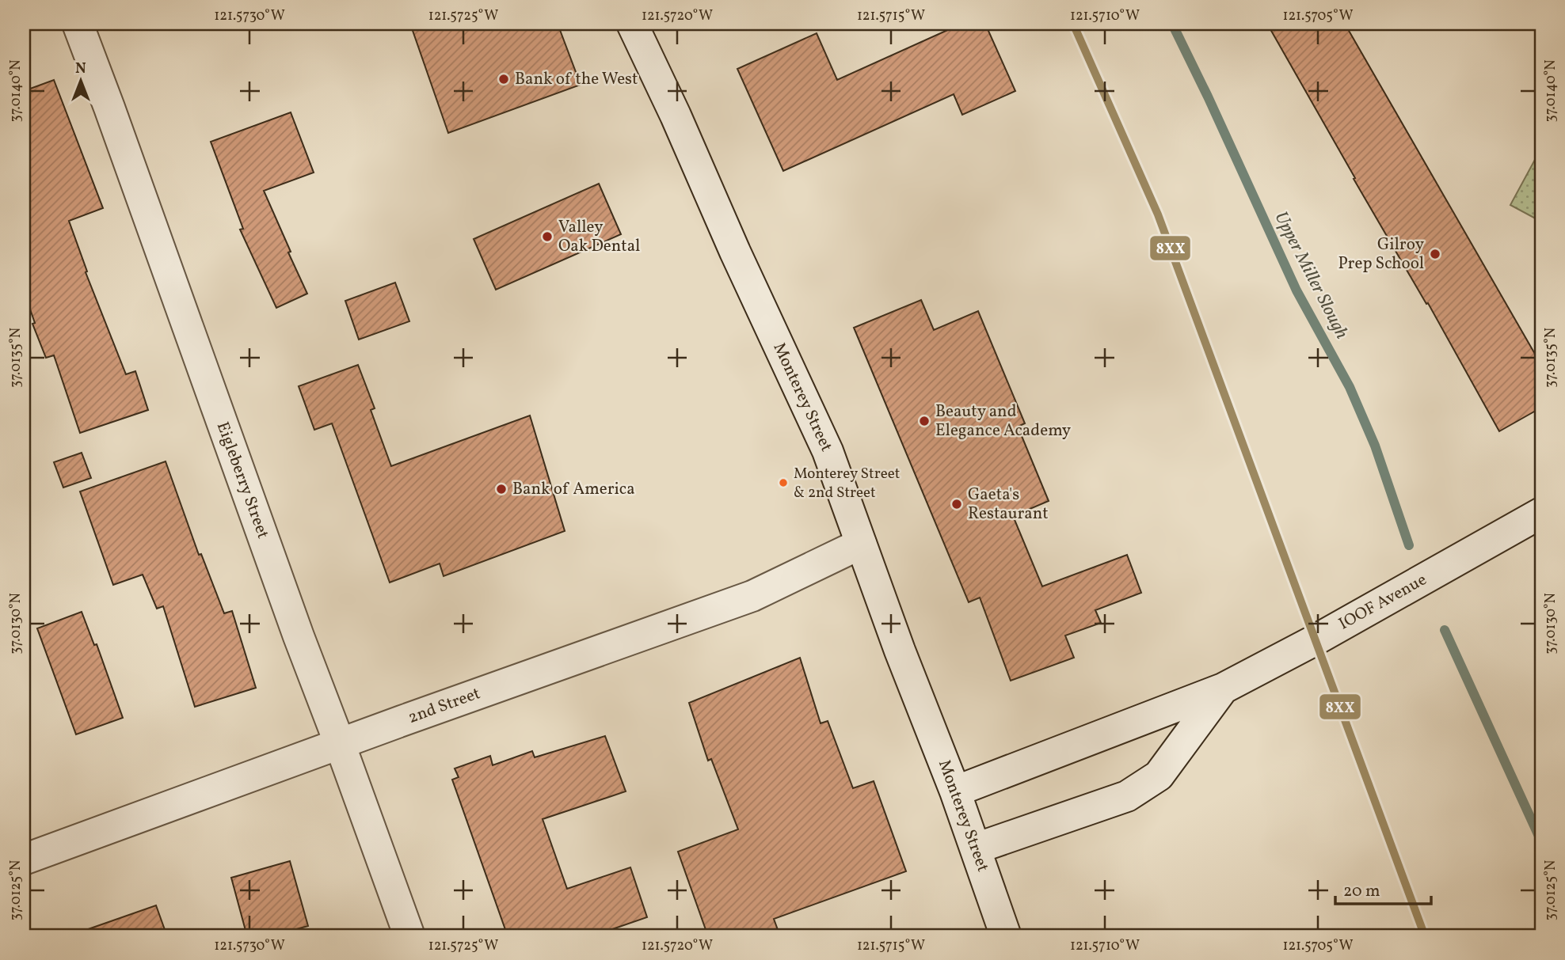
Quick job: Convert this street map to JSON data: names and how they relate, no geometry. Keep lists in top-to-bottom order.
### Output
{
  "streets": {
    "street": [
      "Monterey Street",
      "Eigleberry Street",
      "IOOF Avenue",
      "2nd Street"
    ]
  },
  "crossings": [
    ["Monterey Street", "IOOF Avenue"],
    ["Monterey Street", "2nd Street"],
    ["Eigleberry Street", "2nd Street"]
  ],
  "water": ["Upper Miller Slough"],
  "places": [
    "Bank of the West",
    "Valley Oak Dental",
    "Gilroy Prep School",
    "Beauty and Elegance Academy",
    "Monterey Street & 2nd Street",
    "Bank of America",
    "Gaeta's Restaurant"
  ],
  "lines": ["transit line 8XX"],
  "scale_bar": "20 m",
  "north": "top",
  "coordinates": [
    "121.5730°W",
    "121.5725°W",
    "121.5720°W",
    "121.5715°W",
    "121.5710°W",
    "121.5705°W",
    "37.0140°N",
    "37.0135°N",
    "37.0130°N",
    "37.0125°N"
  ]
}
